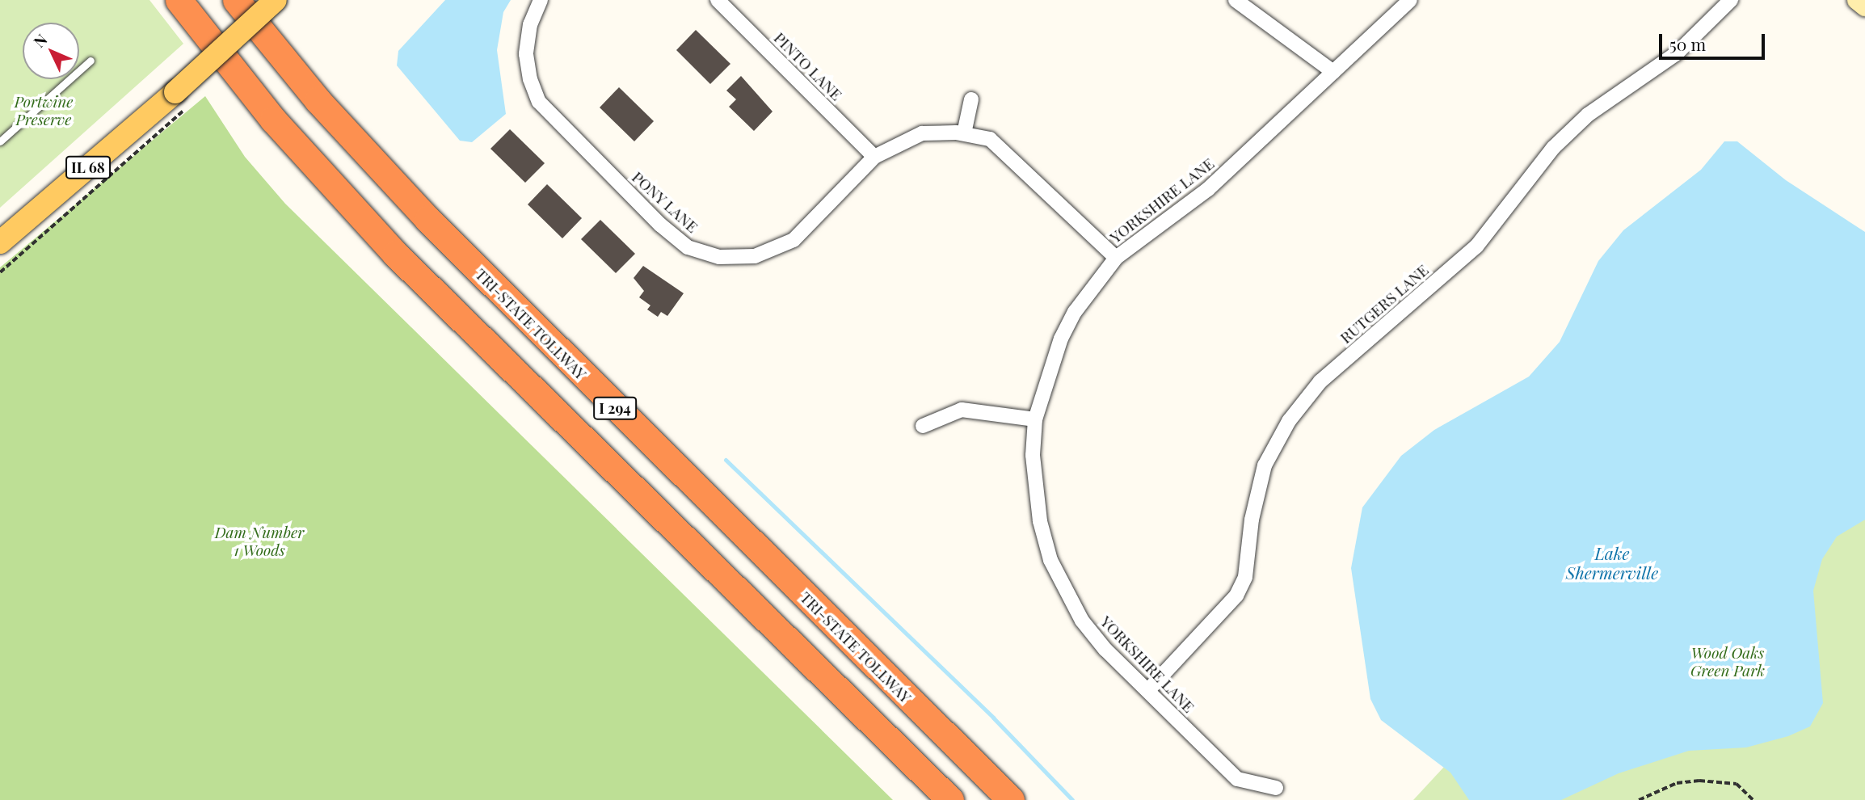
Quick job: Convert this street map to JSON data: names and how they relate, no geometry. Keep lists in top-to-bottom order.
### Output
{
  "streets": {
    "highway": ["TRI-STATE TOLLWAY", "I 294"],
    "main road": ["IL 68"],
    "street": [
      "PINTO LANE",
      "YORKSHIRE LANE",
      "PONY LANE",
      "RUTGERS LANE"
    ]
  },
  "crossings": [
    ["PINTO LANE", "PONY LANE"],
    ["YORKSHIRE LANE", "PONY LANE"],
    ["YORKSHIRE LANE", "RUTGERS LANE"]
  ],
  "water": ["Lake Shermerville"],
  "parks": ["Portwine Preserve", "Dam Number 1 Woods", "Wood Oaks Green Park"],
  "scale_bar": "50 m",
  "north": "top left"
}
